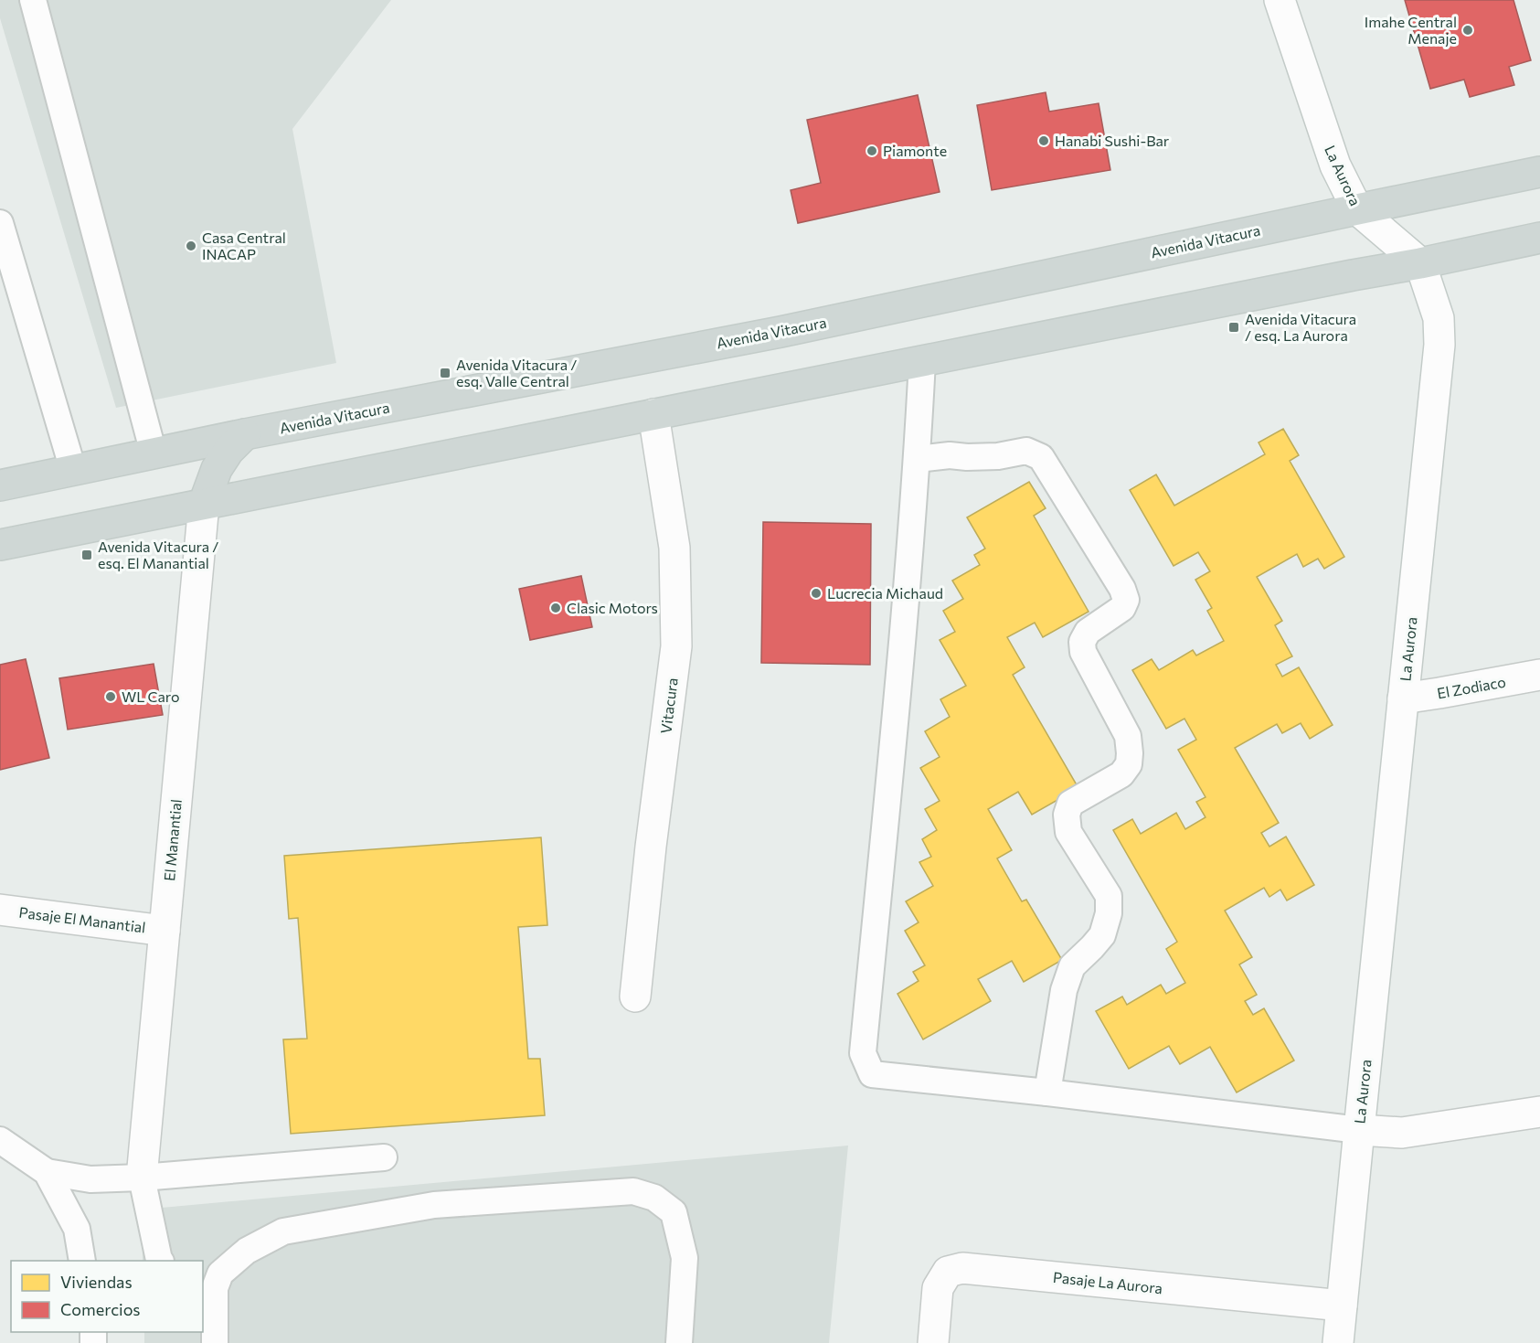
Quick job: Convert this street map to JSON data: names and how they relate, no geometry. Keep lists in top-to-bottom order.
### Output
{
  "streets": {
    "main road": ["Avenida Vitacura"],
    "street": [
      "La Aurora",
      "El Zodiaco",
      "Vitacura",
      "El Manantial",
      "Pasaje El Manantial",
      "Pasaje La Aurora"
    ]
  },
  "crossings": [
    ["La Aurora", "Avenida Vitacura"],
    ["La Aurora", "El Zodiaco"],
    ["La Aurora", "Pasaje La Aurora"],
    ["El Manantial", "Pasaje El Manantial"]
  ],
  "places": {
    "other": [
      "Imahe Central Menaje",
      "Hanabi Sushi-Bar",
      "Piamonte",
      "Casa Central INACAP",
      "Lucrecia Michaud",
      "Clasic Motors",
      "WL Caro"
    ],
    "transit": ["Avenida Vitacura / esq. La Aurora", "Avenida Vitacura / esq. Valle Central", "Avenida Vitacura / esq. El Manantial"]
  },
  "legend": ["Viviendas", "Comercios"]
}
